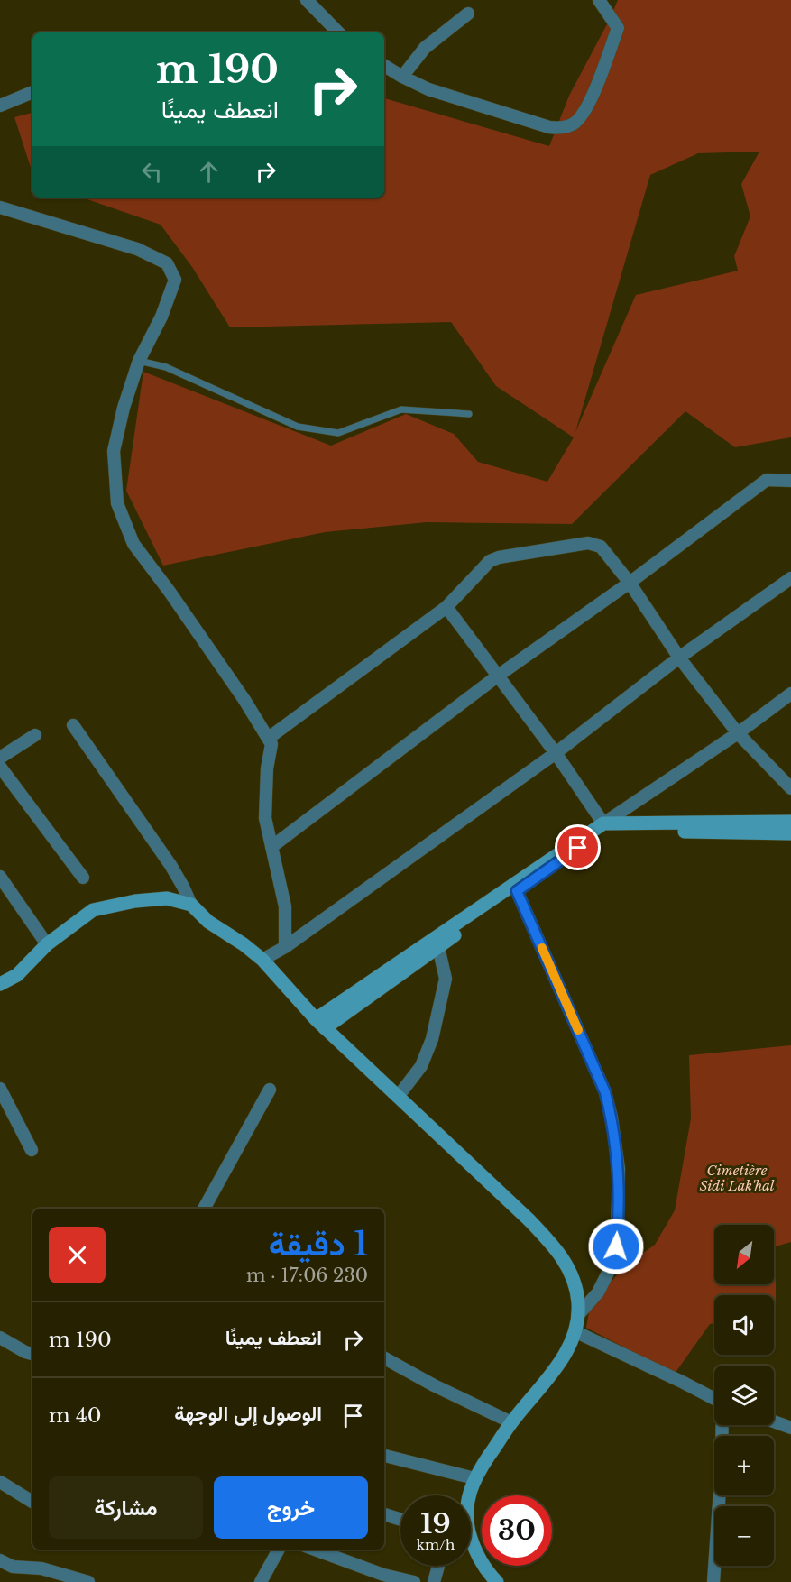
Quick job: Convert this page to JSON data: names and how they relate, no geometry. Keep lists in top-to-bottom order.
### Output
{
  "parks": ["Cimetière Sidi Lak'hal"],
  "north": "bottom left",
  "page": {
    "turn": ["190 m", "انعطف يمينًا"],
    "heading": ["1 دقيقة", "230 m · 17:06"],
    "map_buttons": ["+", "−"],
    "list": [
      {
        "name": "انعطف يمينًا",
        "value": "190 m"
      },
      {
        "name": "الوصول إلى الوجهة",
        "value": "40 m"
      }
    ],
    "buttons": ["خروج", "مشاركة"],
    "speed": "19 km/h",
    "limit": "30"
  }
}
